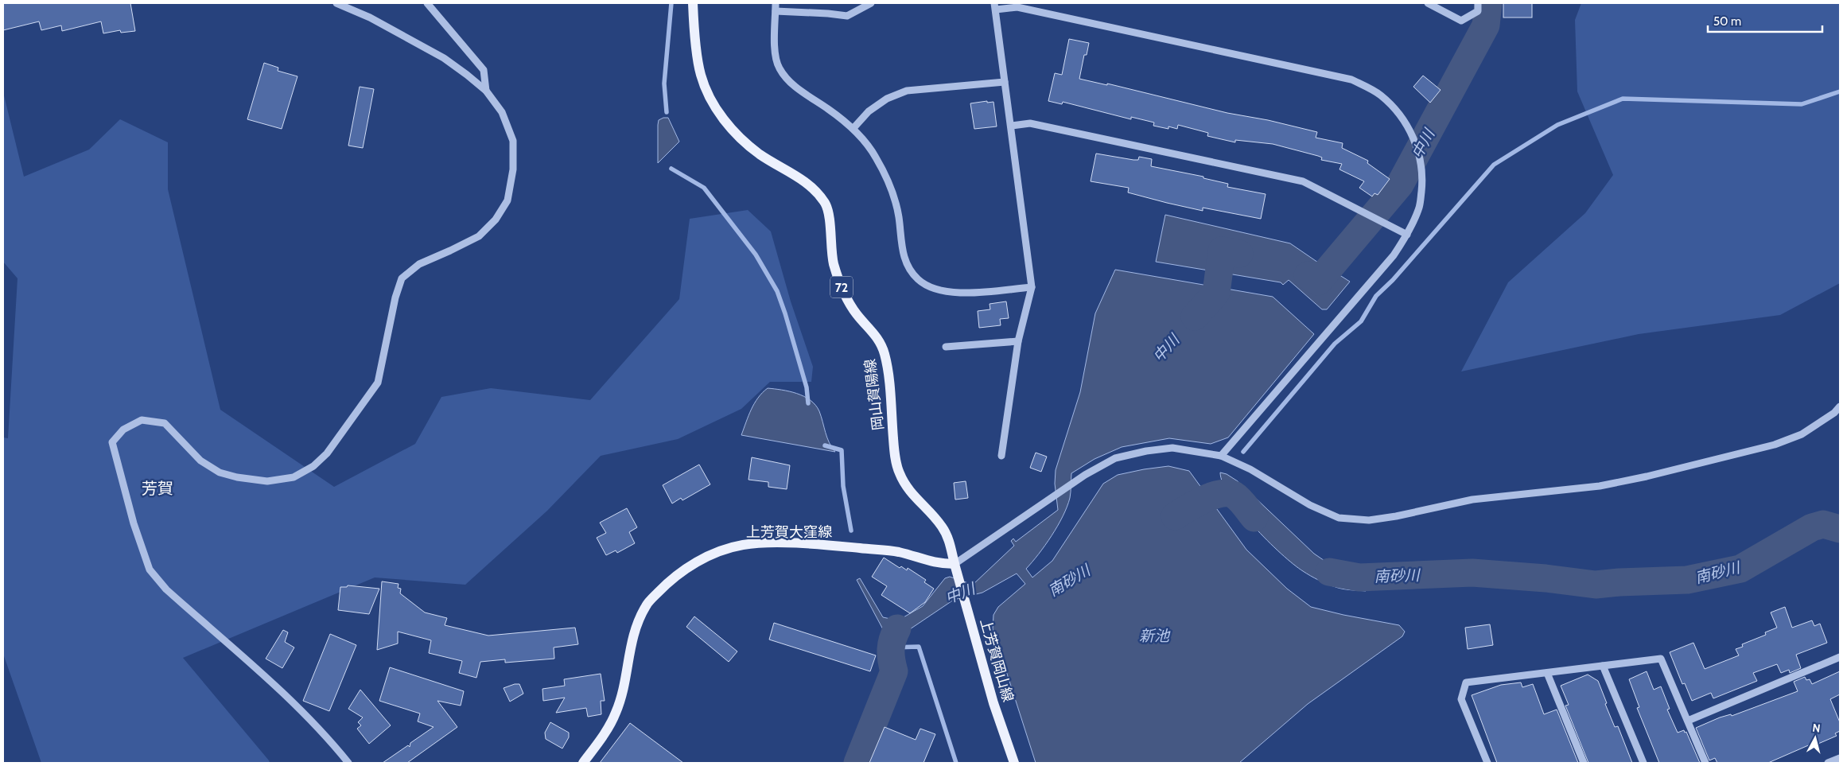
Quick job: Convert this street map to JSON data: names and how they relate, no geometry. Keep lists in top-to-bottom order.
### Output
{
  "streets": {
    "main road": [
      "72",
      "岡山賀陽線",
      "上芳賀大窪線",
      "上芳賀岡山線"
    ]
  },
  "crossings": [
    ["岡山賀陽線", "上芳賀大窪線"],
    ["岡山賀陽線", "上芳賀岡山線"],
    ["上芳賀大窪線", "上芳賀岡山線"]
  ],
  "districts": ["芳賀"],
  "water": ["中川", "南砂川", "新池"],
  "scale_bar": "50 m",
  "north": "top"
}
